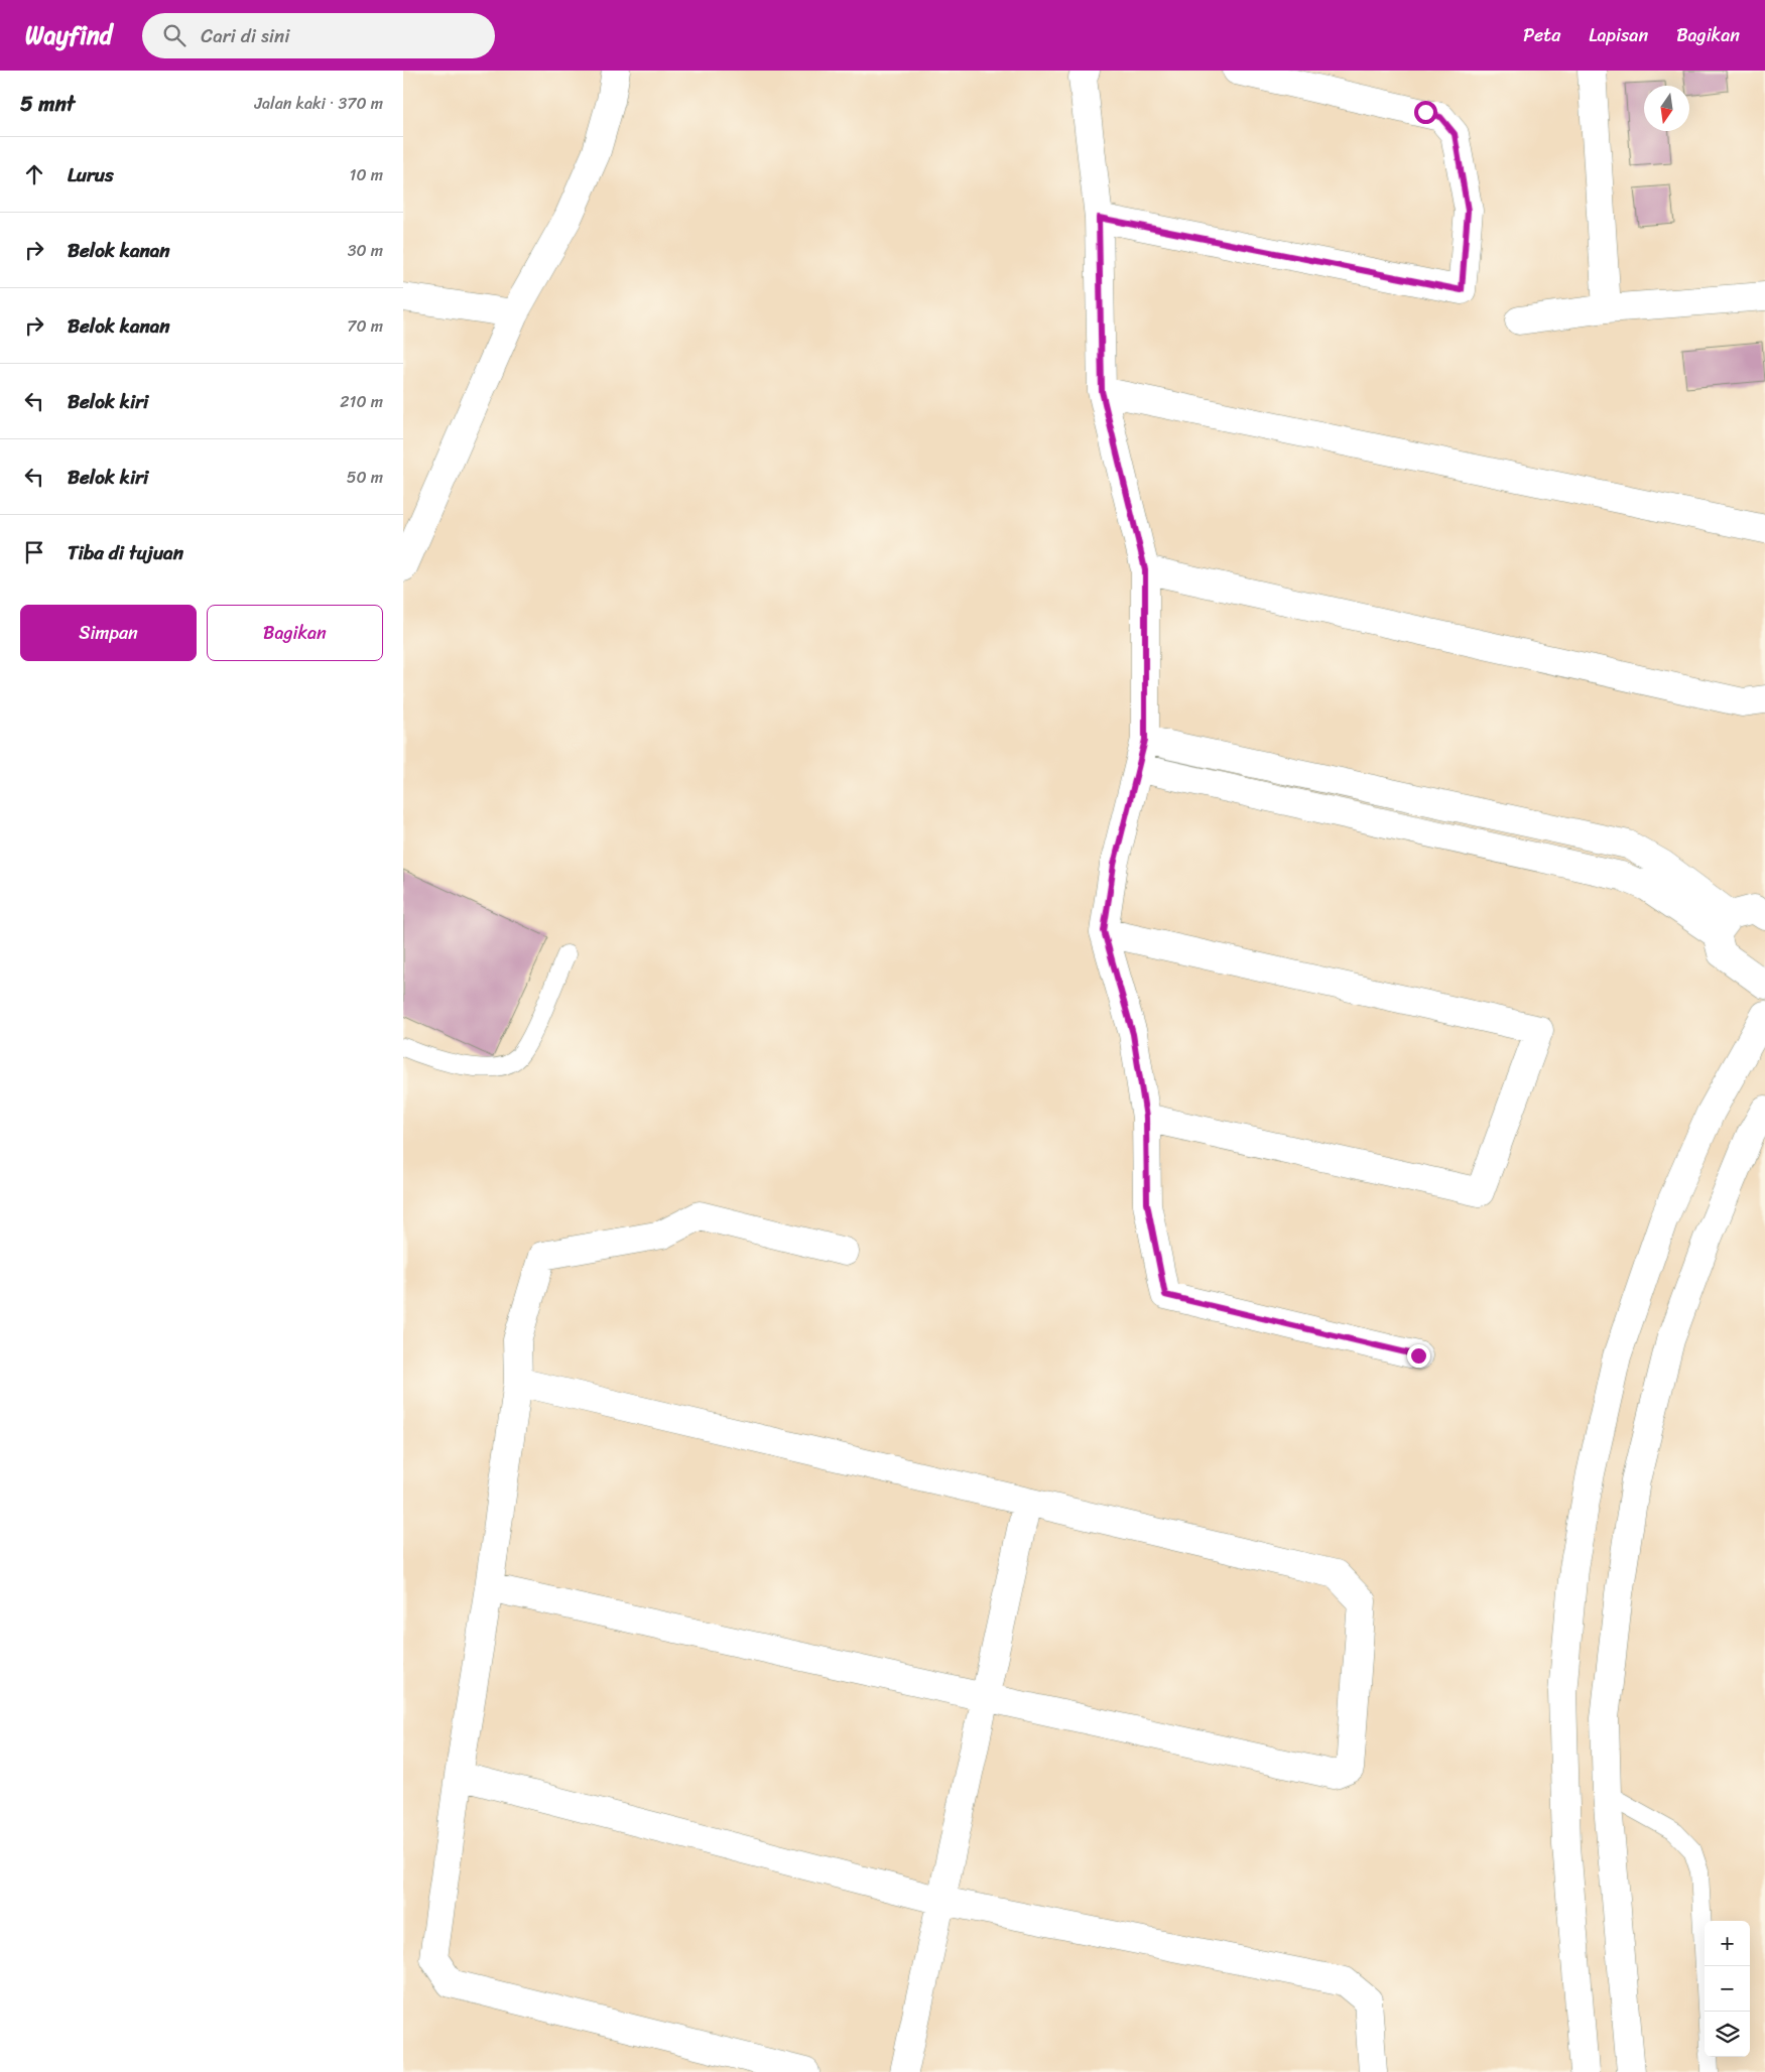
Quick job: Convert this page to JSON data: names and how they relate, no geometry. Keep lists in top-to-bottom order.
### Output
{
  "north": "bottom",
  "page": {
    "header": "Wayfind",
    "search": "Cari di sini",
    "nav": ["Peta", "Lapisan", "Bagikan"],
    "heading": ["5 mnt", "Jalan kaki · 370 m"],
    "list": [
      ["Lurus", "10 m"],
      ["Belok kanan", "30 m"],
      ["Belok kanan", "70 m"],
      ["Belok kiri", "210 m"],
      ["Belok kiri", "50 m"],
      "Tiba di tujuan"
    ],
    "buttons": ["Simpan", "Bagikan"],
    "map_buttons": ["+", "−"]
  }
}
